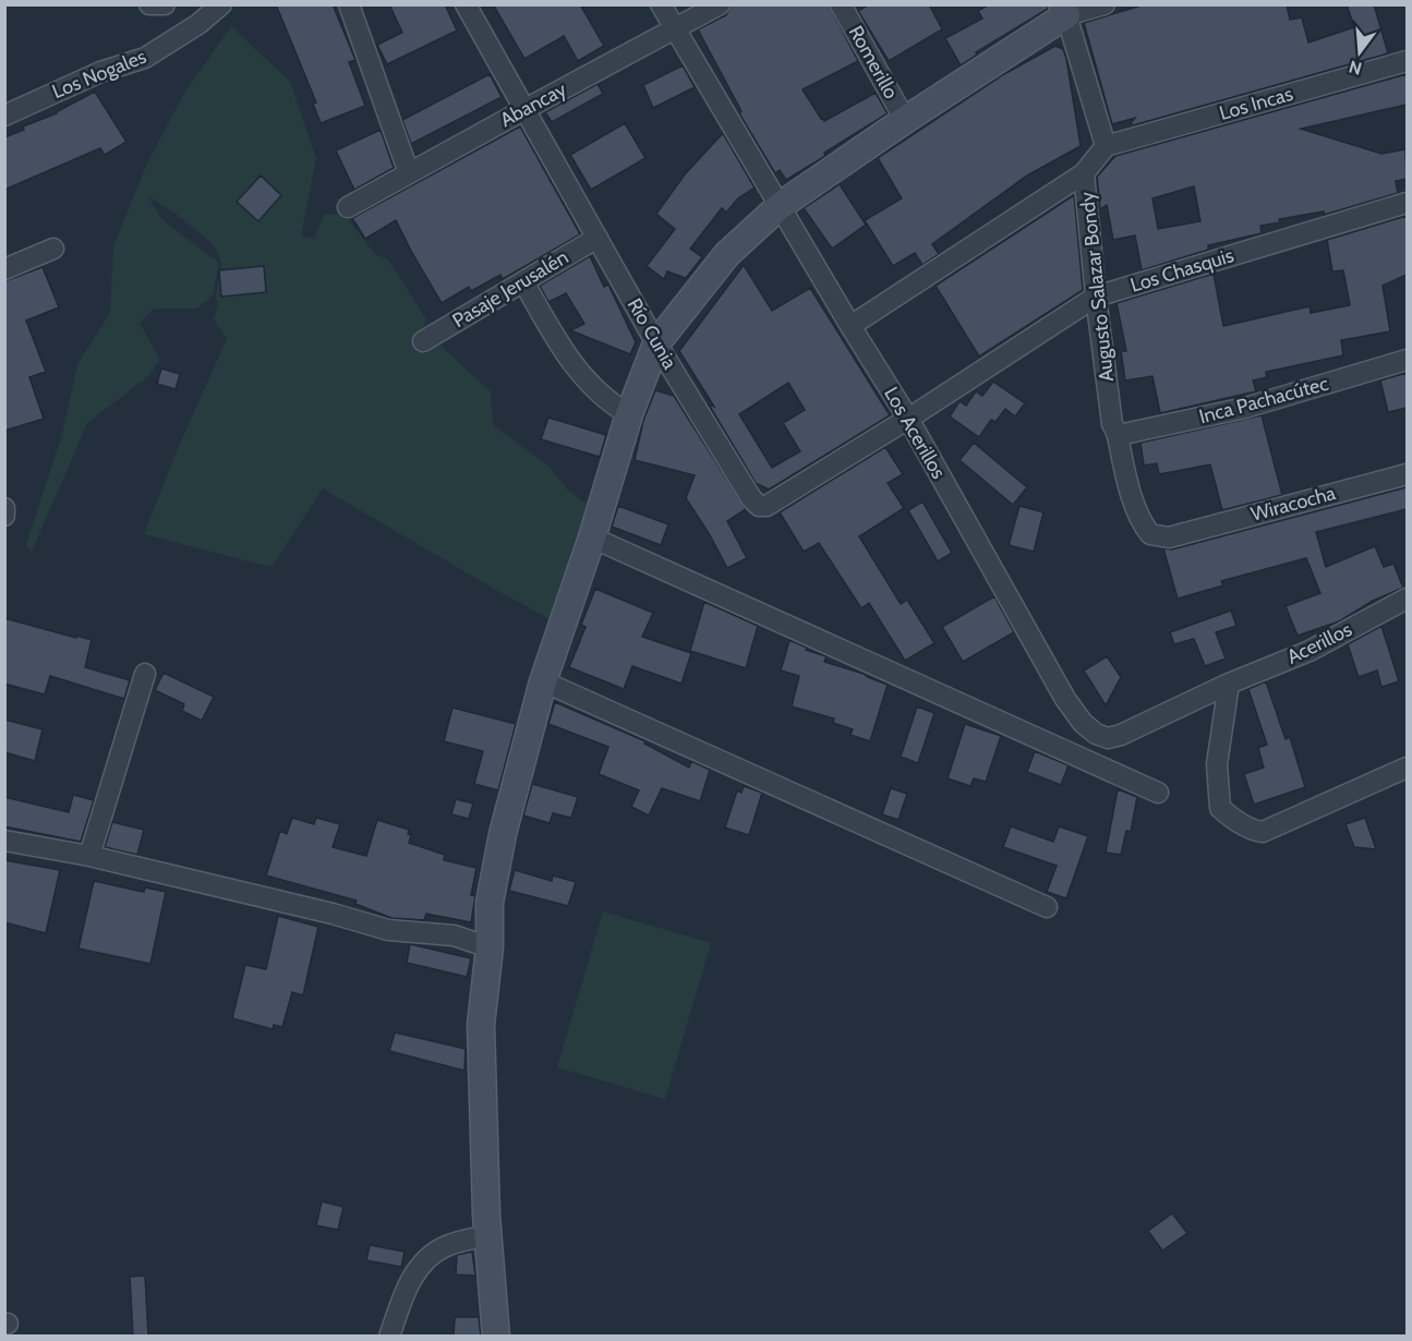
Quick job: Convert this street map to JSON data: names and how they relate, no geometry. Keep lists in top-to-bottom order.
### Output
{
  "streets": {
    "street": [
      "Romerillo",
      "Los Nogales",
      "Los Incas",
      "Abancay",
      "Los Chasquis",
      "Augusto Salazar Bondy",
      "Pasaje Jerusalén",
      "Río Cunia",
      "Inca Pachacútec",
      "Los Acerillos",
      "Wiracocha",
      "Acerillos"
    ]
  },
  "crossings": [
    ["Los Incas", "Augusto Salazar Bondy"],
    ["Abancay", "Río Cunia"],
    ["Abancay", "Los Acerillos"],
    ["Los Chasquis", "Augusto Salazar Bondy"],
    ["Los Chasquis", "Río Cunia"],
    ["Los Chasquis", "Los Acerillos"],
    ["Augusto Salazar Bondy", "Inca Pachacútec"],
    ["Augusto Salazar Bondy", "Wiracocha"],
    ["Pasaje Jerusalén", "Río Cunia"],
    ["Río Cunia", "Los Acerillos"],
    ["Los Acerillos", "Acerillos"]
  ],
  "north": "bottom"
}
